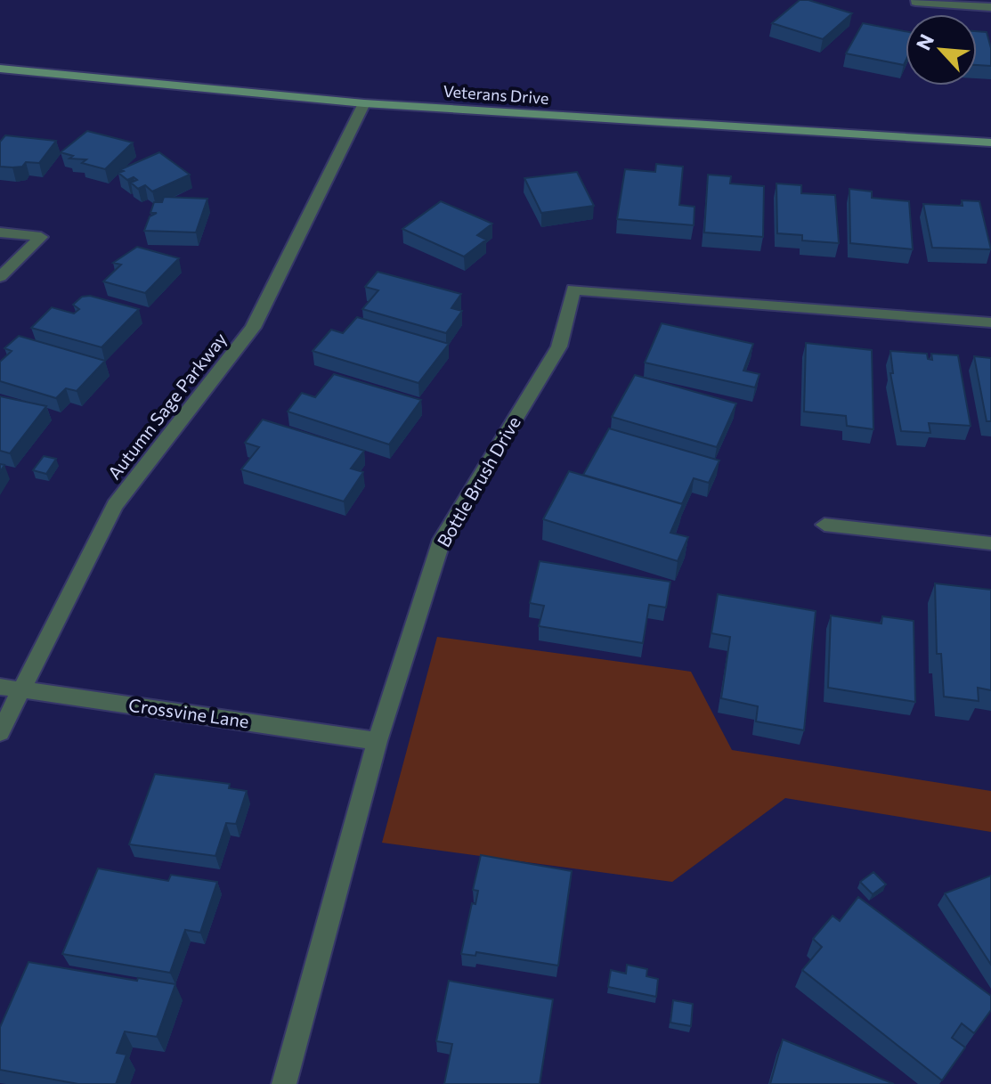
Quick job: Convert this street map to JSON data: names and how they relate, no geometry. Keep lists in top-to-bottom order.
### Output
{
  "streets": {
    "main road": ["Veterans Drive"],
    "street": ["Autumn Sage Parkway", "Bottle Brush Drive", "Crossvine Lane"]
  },
  "crossings": [
    ["Veterans Drive", "Autumn Sage Parkway"],
    ["Autumn Sage Parkway", "Crossvine Lane"],
    ["Bottle Brush Drive", "Crossvine Lane"]
  ],
  "north": "top left"
}
